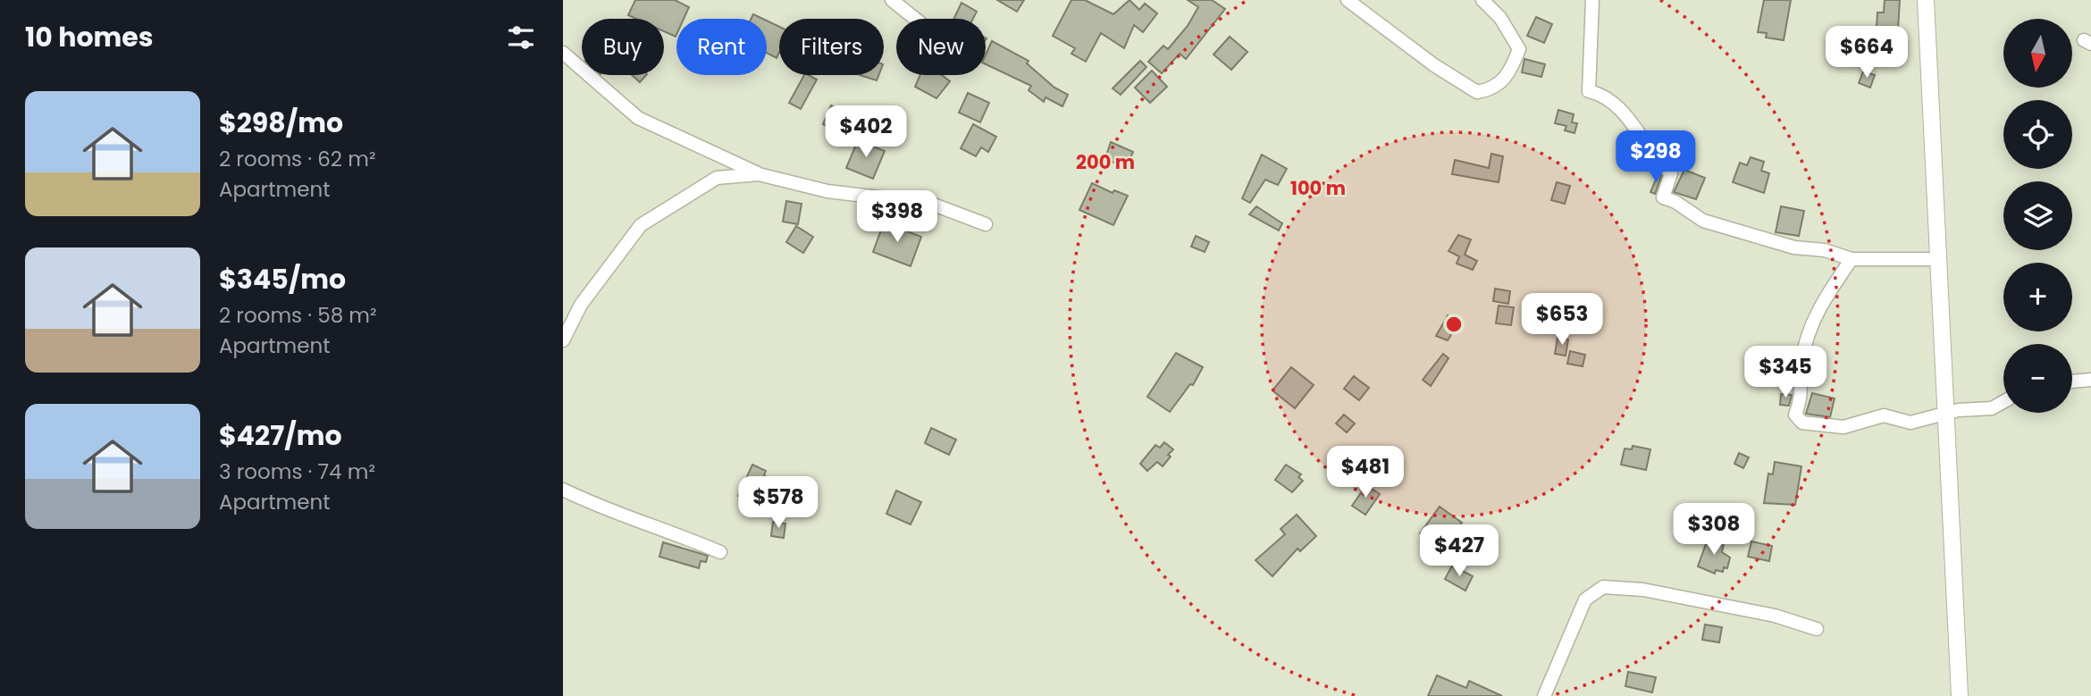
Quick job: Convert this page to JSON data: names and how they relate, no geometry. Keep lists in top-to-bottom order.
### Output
{
  "north": "bottom",
  "page": {
    "heading": "10 homes",
    "map_buttons": ["+", "−"],
    "chip": [
      "Buy",
      "Rent",
      "Filters",
      "New"
    ],
    "price": [
      "$664",
      "$402",
      "$298",
      "$398",
      "$653",
      "$345",
      "$481",
      "$578",
      "$308",
      "$427"
    ],
    "list": [
      {
        "name": "$298/mo",
        "note": "2 rooms · 62 m² · Apartment"
      },
      {
        "name": "$345/mo",
        "note": "2 rooms · 58 m² · Apartment"
      },
      {
        "name": "$427/mo",
        "note": "3 rooms · 74 m² · Apartment"
      }
    ]
  },
  "rings": ["200 m", "100 m"]
}
